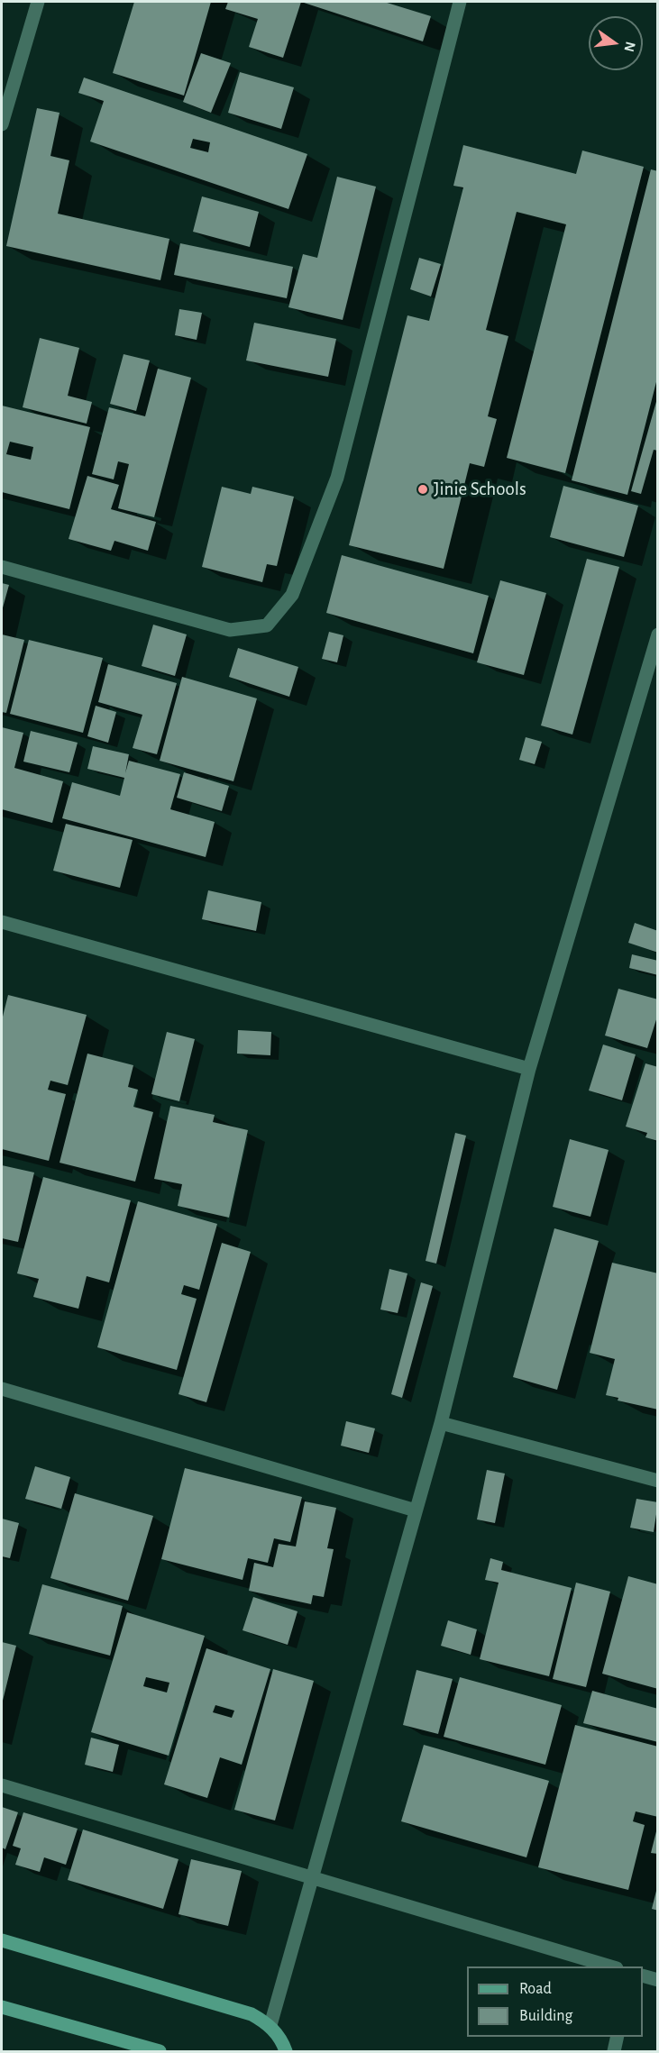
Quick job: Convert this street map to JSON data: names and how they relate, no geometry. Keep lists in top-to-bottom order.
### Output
{
  "places": ["Jinie Schools"],
  "legend": ["Road", "Building"],
  "north": "right"
}
